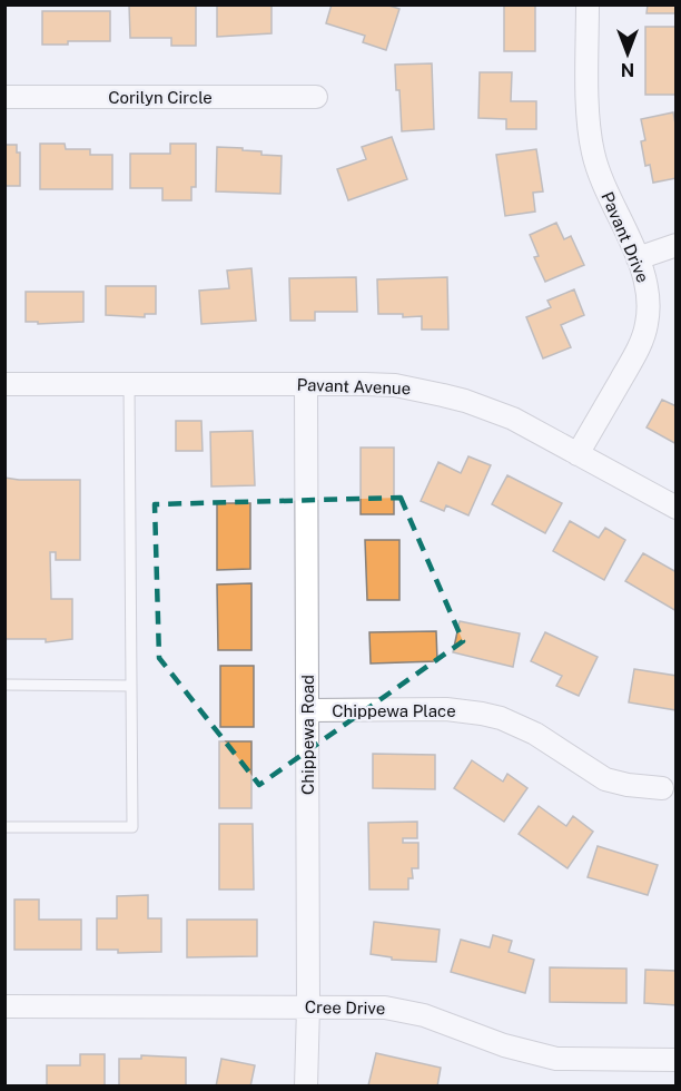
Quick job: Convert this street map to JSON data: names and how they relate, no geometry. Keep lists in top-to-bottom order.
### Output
{
  "streets": {
    "street": [
      "Corilyn Circle",
      "Pavant Drive",
      "Pavant Avenue",
      "Chippewa Place",
      "Chippewa Road",
      "Cree Drive"
    ]
  },
  "crossings": [
    ["Pavant Drive", "Pavant Avenue"],
    ["Pavant Avenue", "Chippewa Road"],
    ["Chippewa Place", "Chippewa Road"],
    ["Chippewa Road", "Cree Drive"]
  ],
  "north": "bottom"
}
